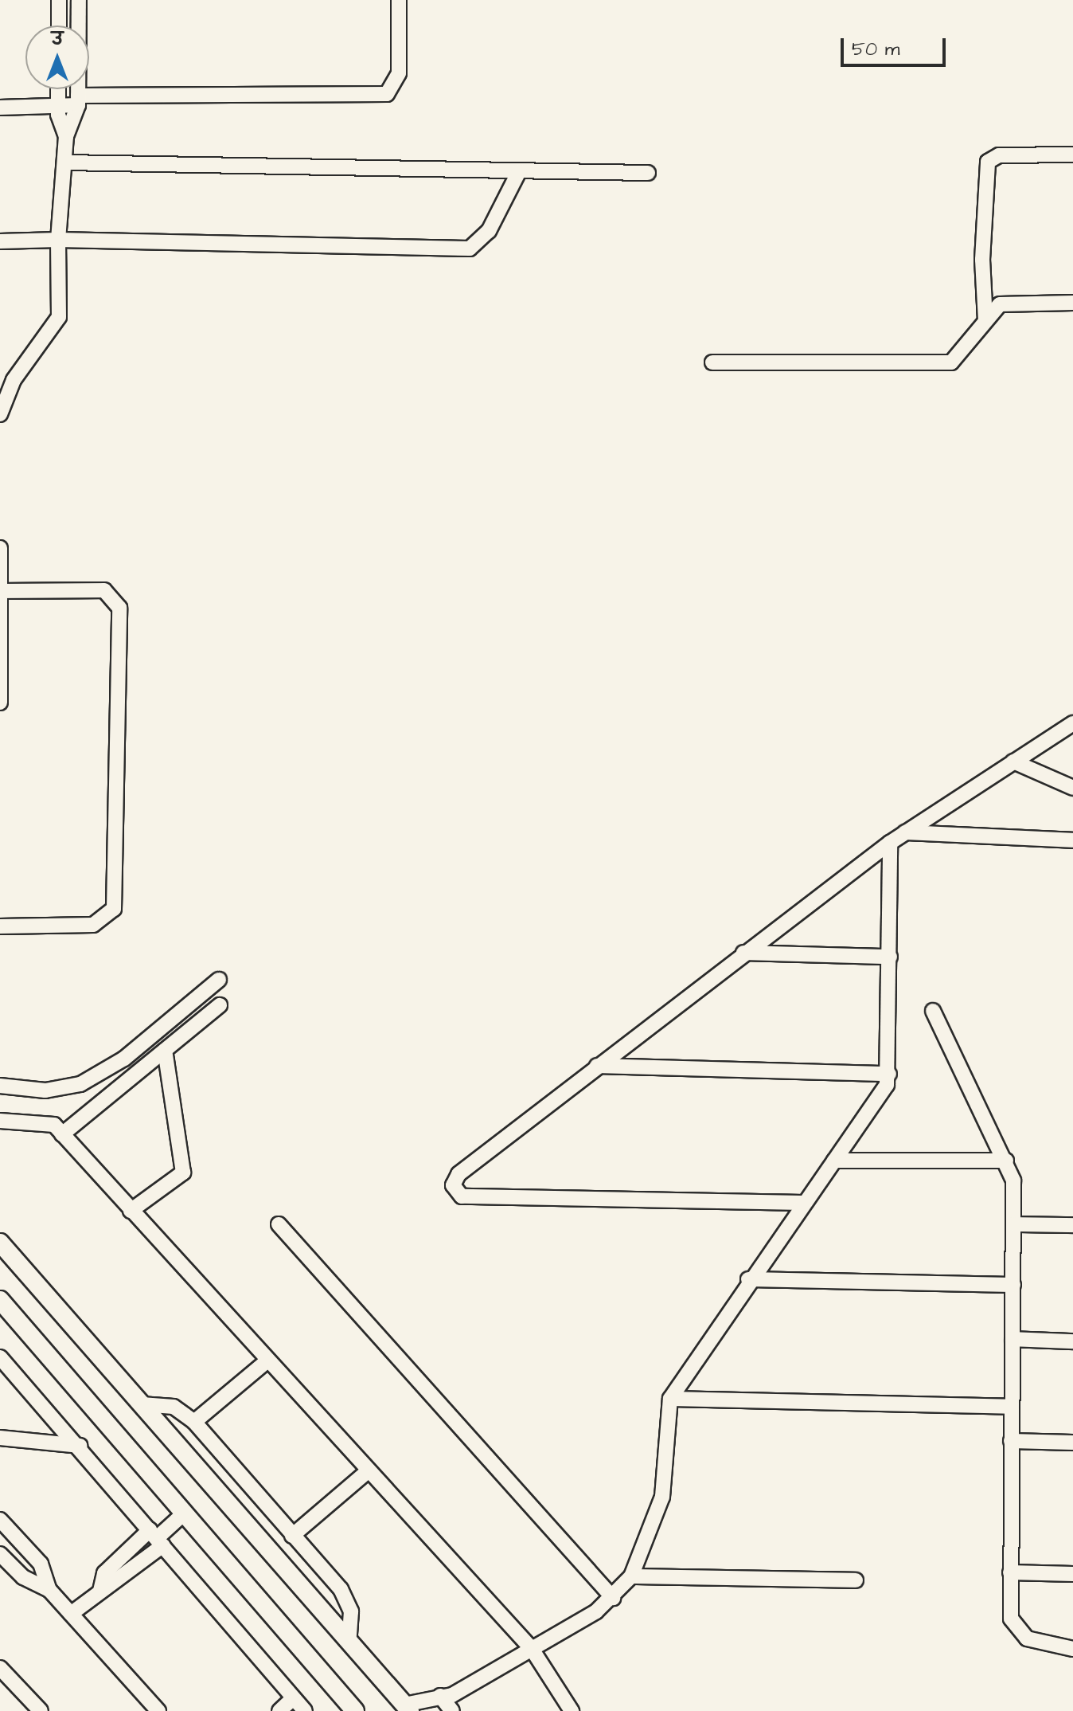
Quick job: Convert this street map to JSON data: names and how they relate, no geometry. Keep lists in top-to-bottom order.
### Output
{
  "scale_bar": "50 m",
  "north": "top"
}
